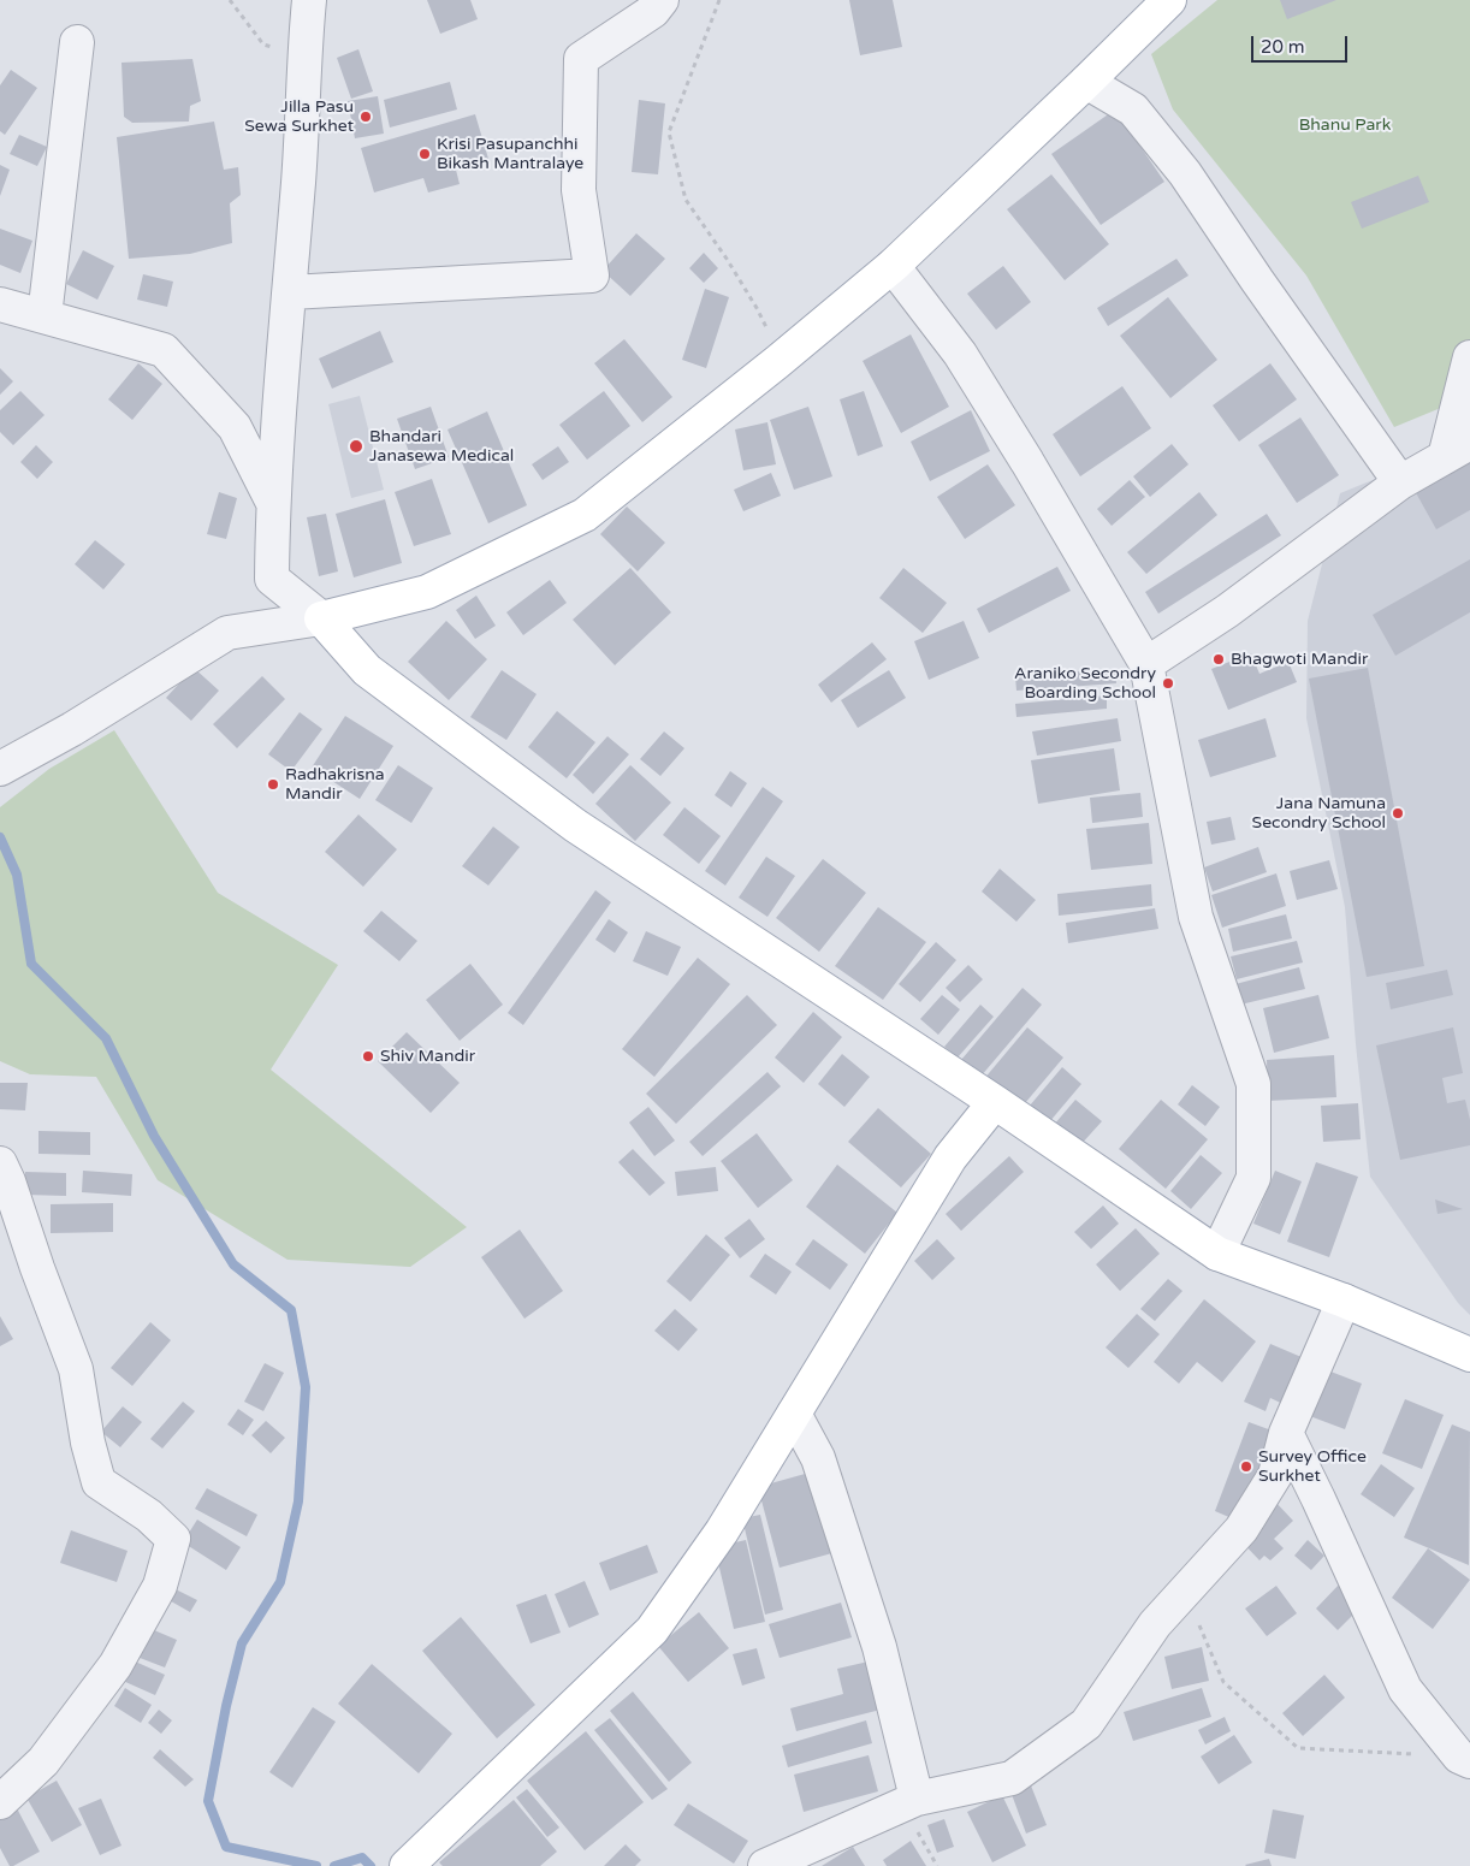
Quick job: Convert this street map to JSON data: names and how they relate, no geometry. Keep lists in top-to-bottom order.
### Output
{
  "parks": ["Bhanu Park"],
  "places": [
    "Jilla Pasu Sewa Surkhet",
    "Krisi Pasupanchhi Bikash Mantralaye",
    "Bhandari Janasewa Medical",
    "Bhagwoti Mandir",
    "Araniko Secondry Boarding School",
    "Radhakrisna Mandir",
    "Jana Namuna Secondry School",
    "Shiv Mandir",
    "Survey Office Surkhet"
  ],
  "scale_bar": "20 m"
}
